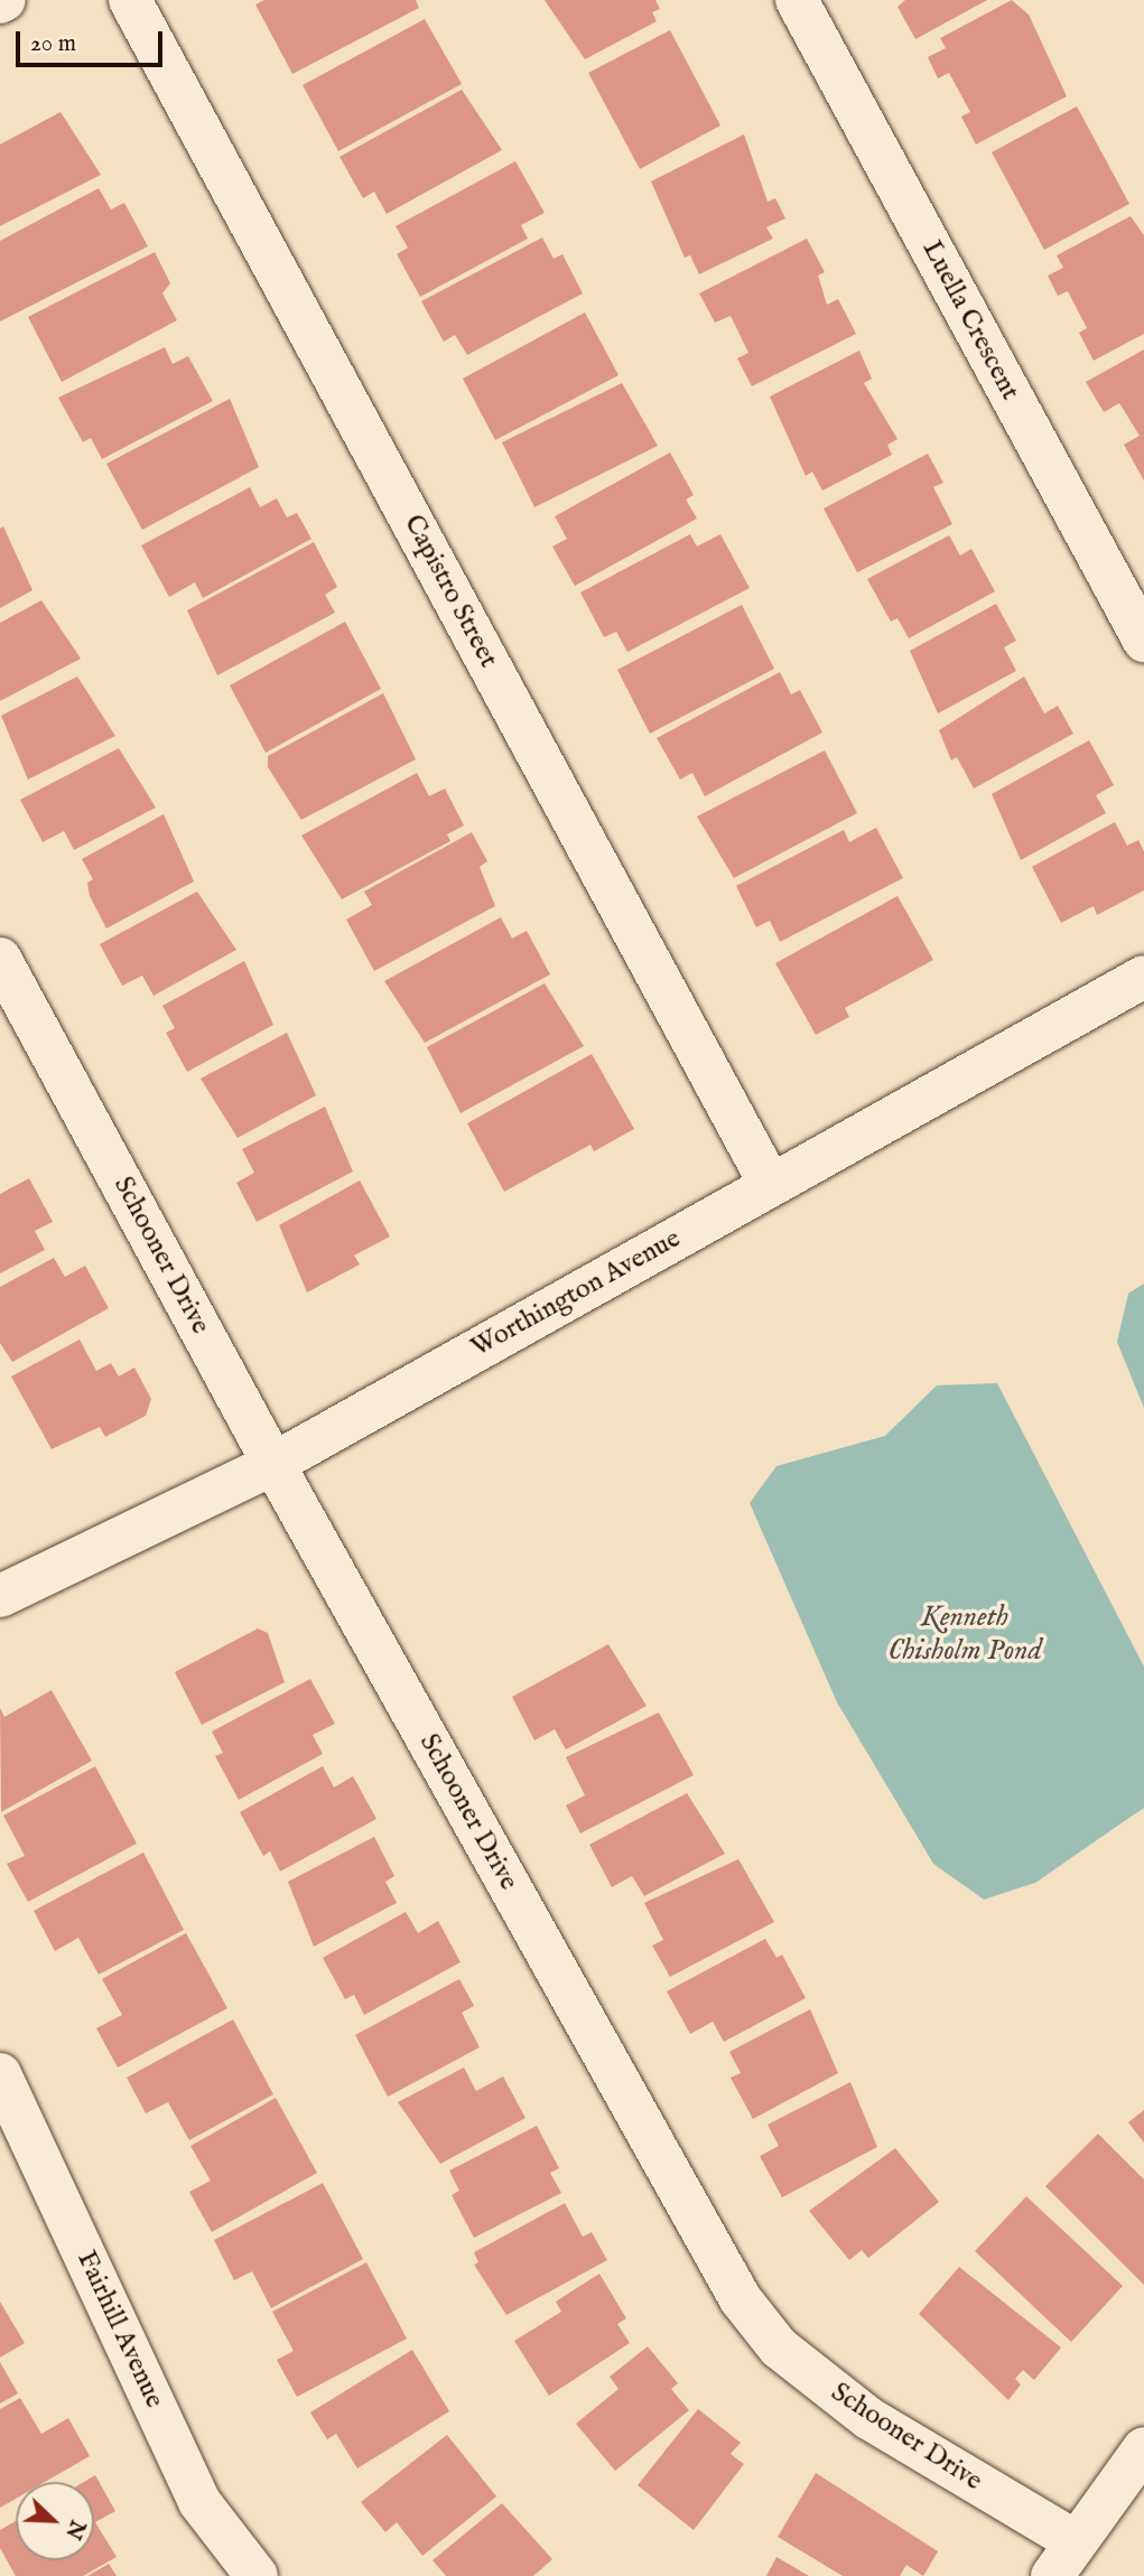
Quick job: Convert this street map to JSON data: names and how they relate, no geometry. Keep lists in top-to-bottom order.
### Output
{
  "streets": {
    "street": [
      "Luella Crescent",
      "Capistro Street",
      "Schooner Drive",
      "Worthington Avenue",
      "Fairhill Avenue"
    ]
  },
  "crossings": [
    ["Capistro Street", "Worthington Avenue"],
    ["Schooner Drive", "Worthington Avenue"]
  ],
  "water": ["Kenneth Chisholm Pond"],
  "scale_bar": "20 m",
  "north": "bottom right"
}
